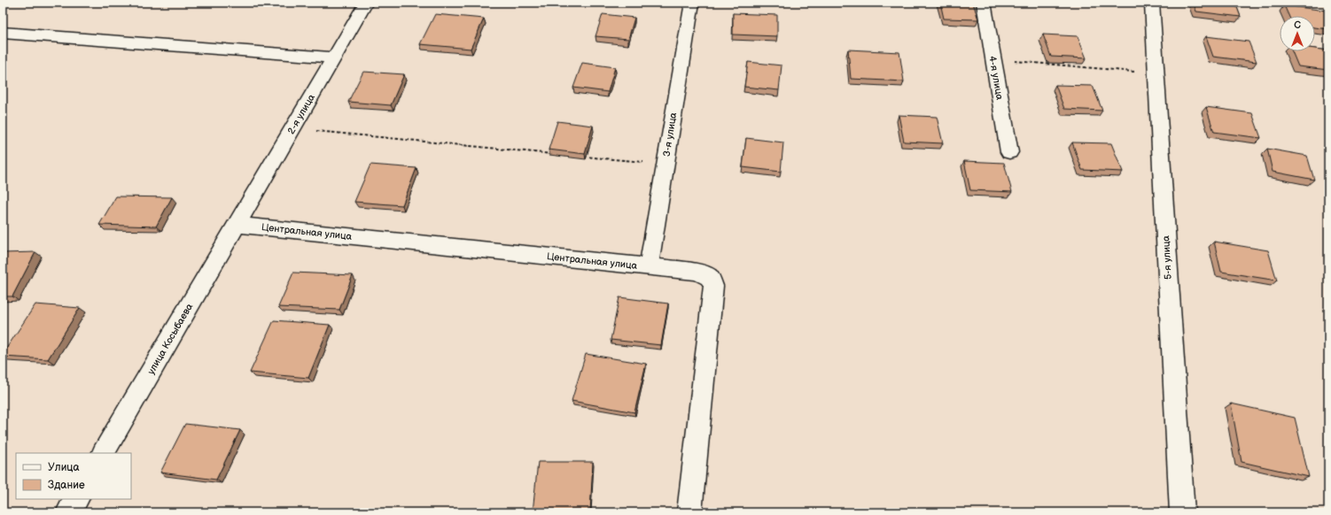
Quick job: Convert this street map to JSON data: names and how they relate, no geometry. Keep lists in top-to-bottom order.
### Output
{
  "streets": {
    "street": [
      "4-я улица",
      "2-я улица",
      "3-я улица",
      "Центральная улица",
      "5-я улица",
      "улица Косыбаева"
    ]
  },
  "crossings": [
    ["2-я улица", "Центральная улица"],
    ["2-я улица", "улица Косыбаева"],
    ["3-я улица", "Центральная улица"],
    ["Центральная улица", "улица Косыбаева"]
  ],
  "legend": ["Улица", "Здание"],
  "north": "top"
}
